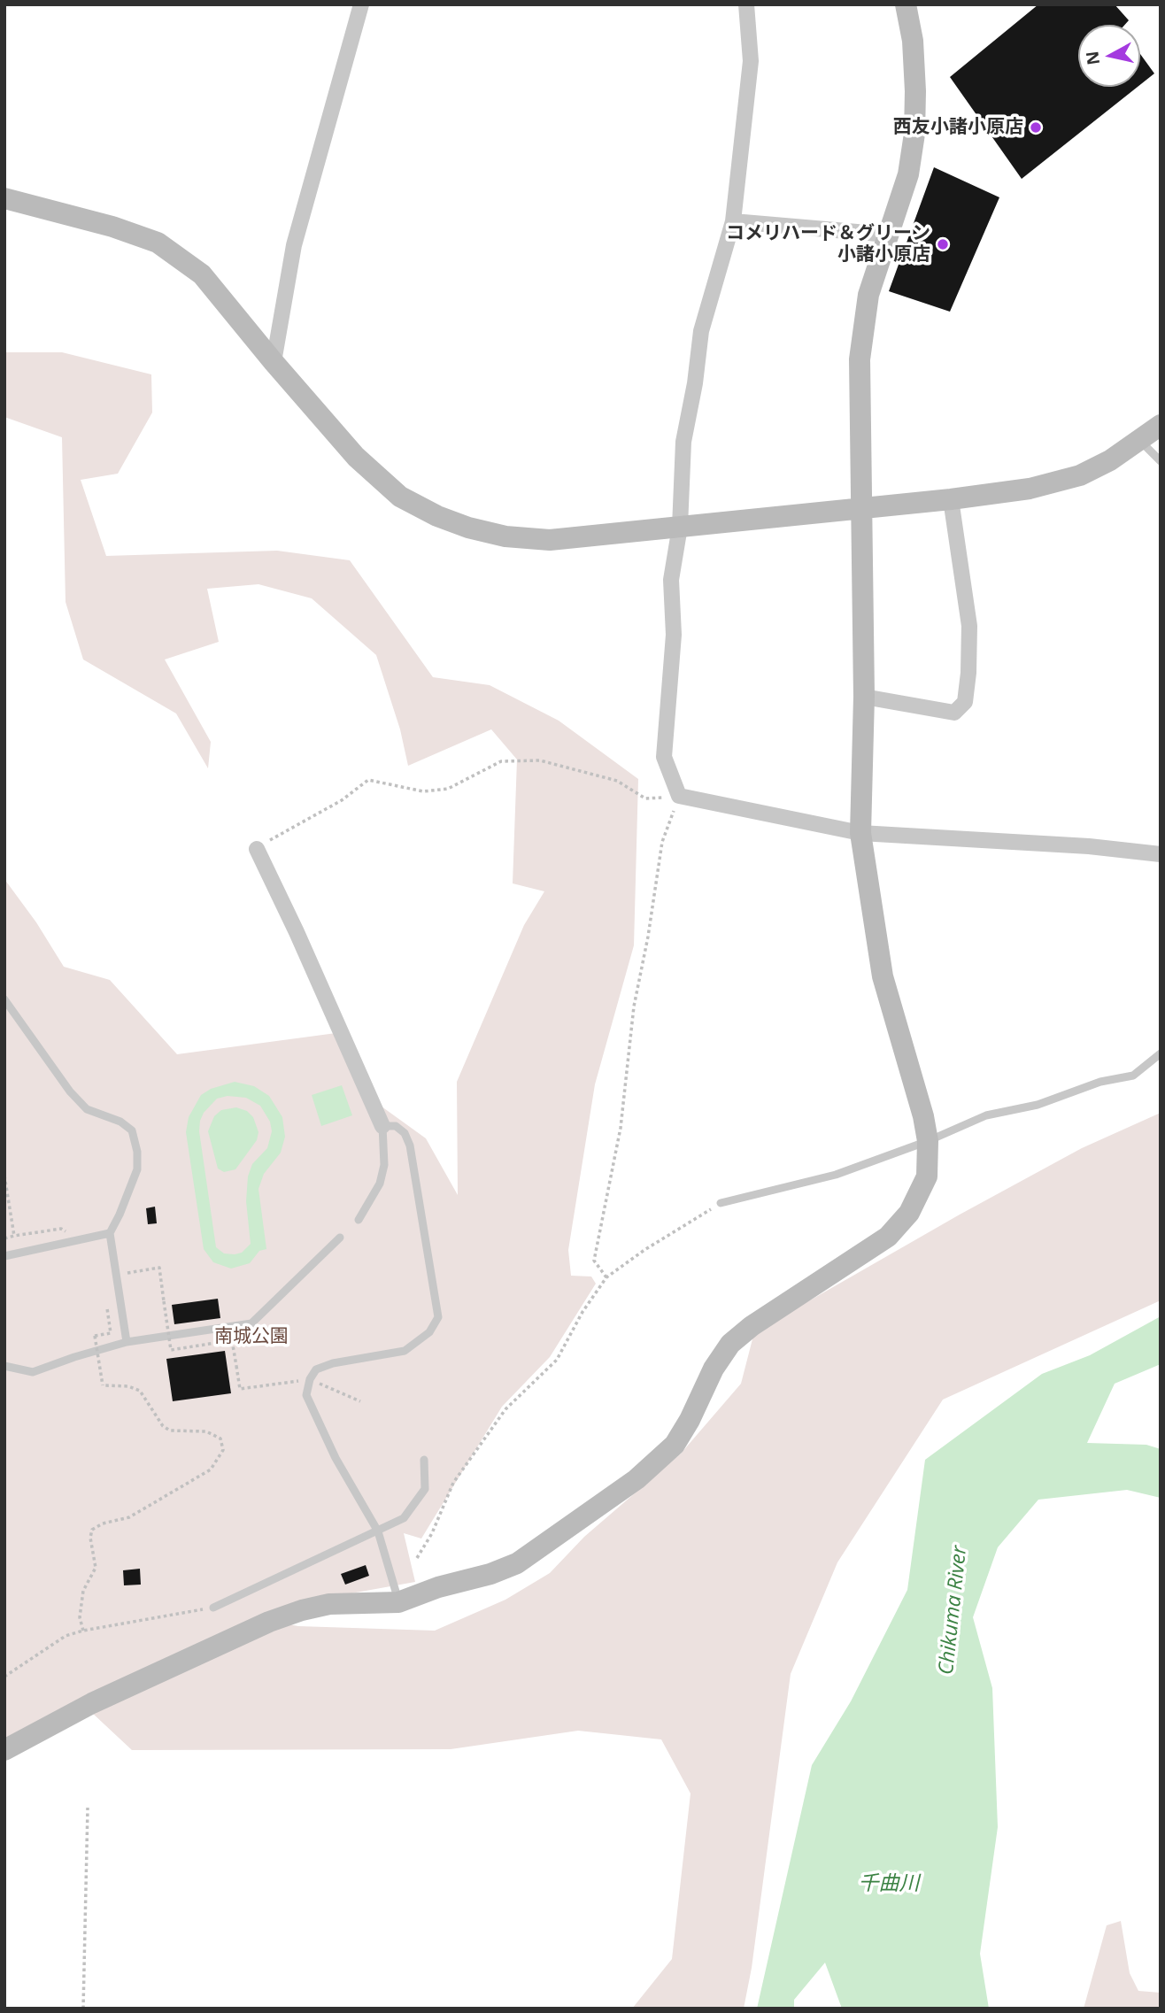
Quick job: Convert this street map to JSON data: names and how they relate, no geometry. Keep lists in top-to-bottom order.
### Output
{
  "water": ["Chikuma River", "千曲川"],
  "parks": ["南城公園"],
  "places": ["西友小諸小原店", "コメリハード＆グリーン 小諸小原店"],
  "north": "left"
}
